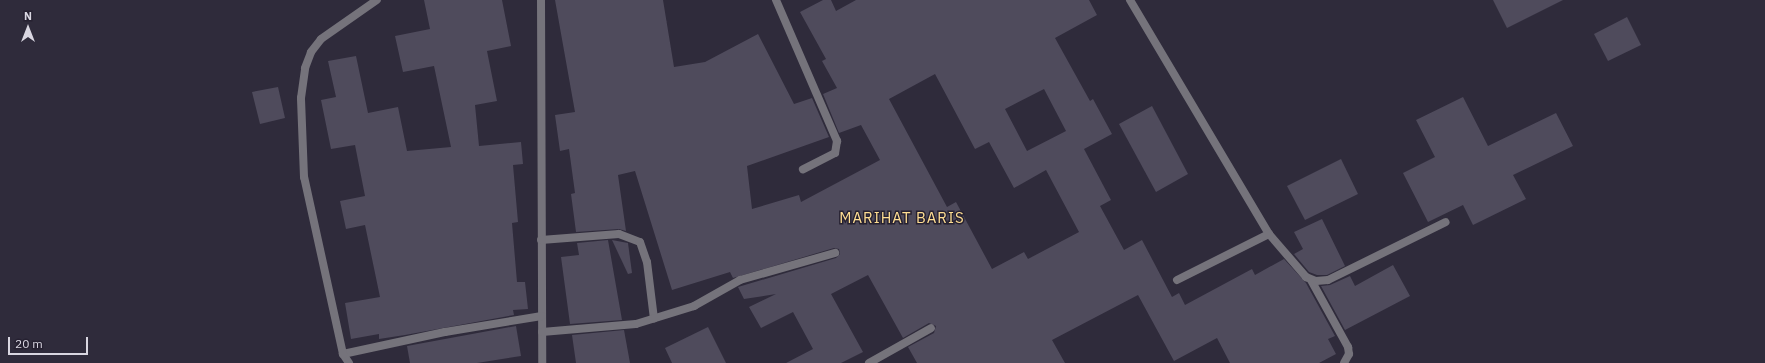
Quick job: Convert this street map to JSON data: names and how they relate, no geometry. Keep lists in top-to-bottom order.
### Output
{
  "districts": ["MARIHAT BARIS"],
  "scale_bar": "20 m",
  "north": "top"
}
